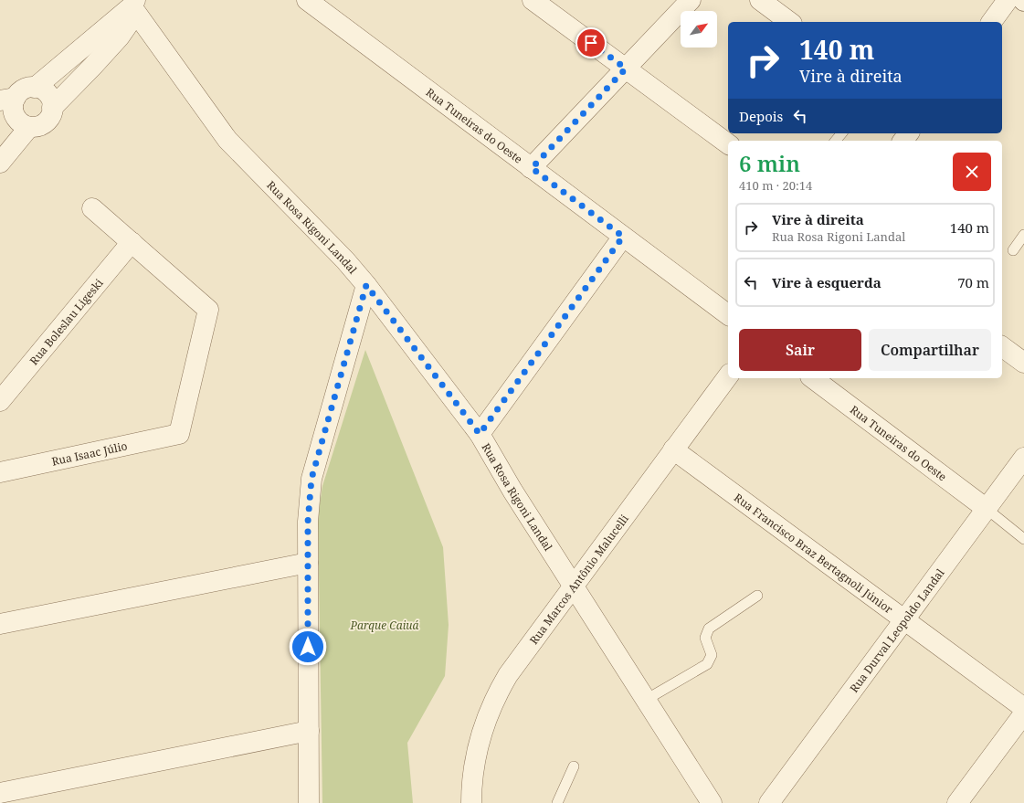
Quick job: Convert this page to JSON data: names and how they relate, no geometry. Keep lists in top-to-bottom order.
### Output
{
  "streets": {
    "street": [
      "Rua Tuneiras do Oeste",
      "Rua Rosa Rigoni Landal",
      "Rua Boleslau Ligeski",
      "Rua Isaac Júlio",
      "Rua Francisco Braz Bertagnoli Júnior",
      "Rua Marcos Antônio Malucelli",
      "Rua Durval Leopoldo Landal"
    ]
  },
  "crossings": [
    ["Rua Tuneiras do Oeste", "Rua Durval Leopoldo Landal"],
    ["Rua Rosa Rigoni Landal", "Rua Marcos Antônio Malucelli"],
    ["Rua Boleslau Ligeski", "Rua Isaac Júlio"],
    ["Rua Francisco Braz Bertagnoli Júnior", "Rua Marcos Antônio Malucelli"],
    ["Rua Francisco Braz Bertagnoli Júnior", "Rua Durval Leopoldo Landal"]
  ],
  "parks": ["Parque Caiuá"],
  "north": "top right",
  "page": {
    "turn": ["140 m", "Vire à direita"],
    "then": "Depois",
    "heading": ["6 min", "410 m · 20:14"],
    "list": [
      {
        "name": "Vire à direita",
        "note": "Rua Rosa Rigoni Landal",
        "value": "140 m"
      },
      {
        "name": "Vire à esquerda",
        "value": "70 m"
      }
    ],
    "buttons": ["Sair", "Compartilhar"]
  }
}
